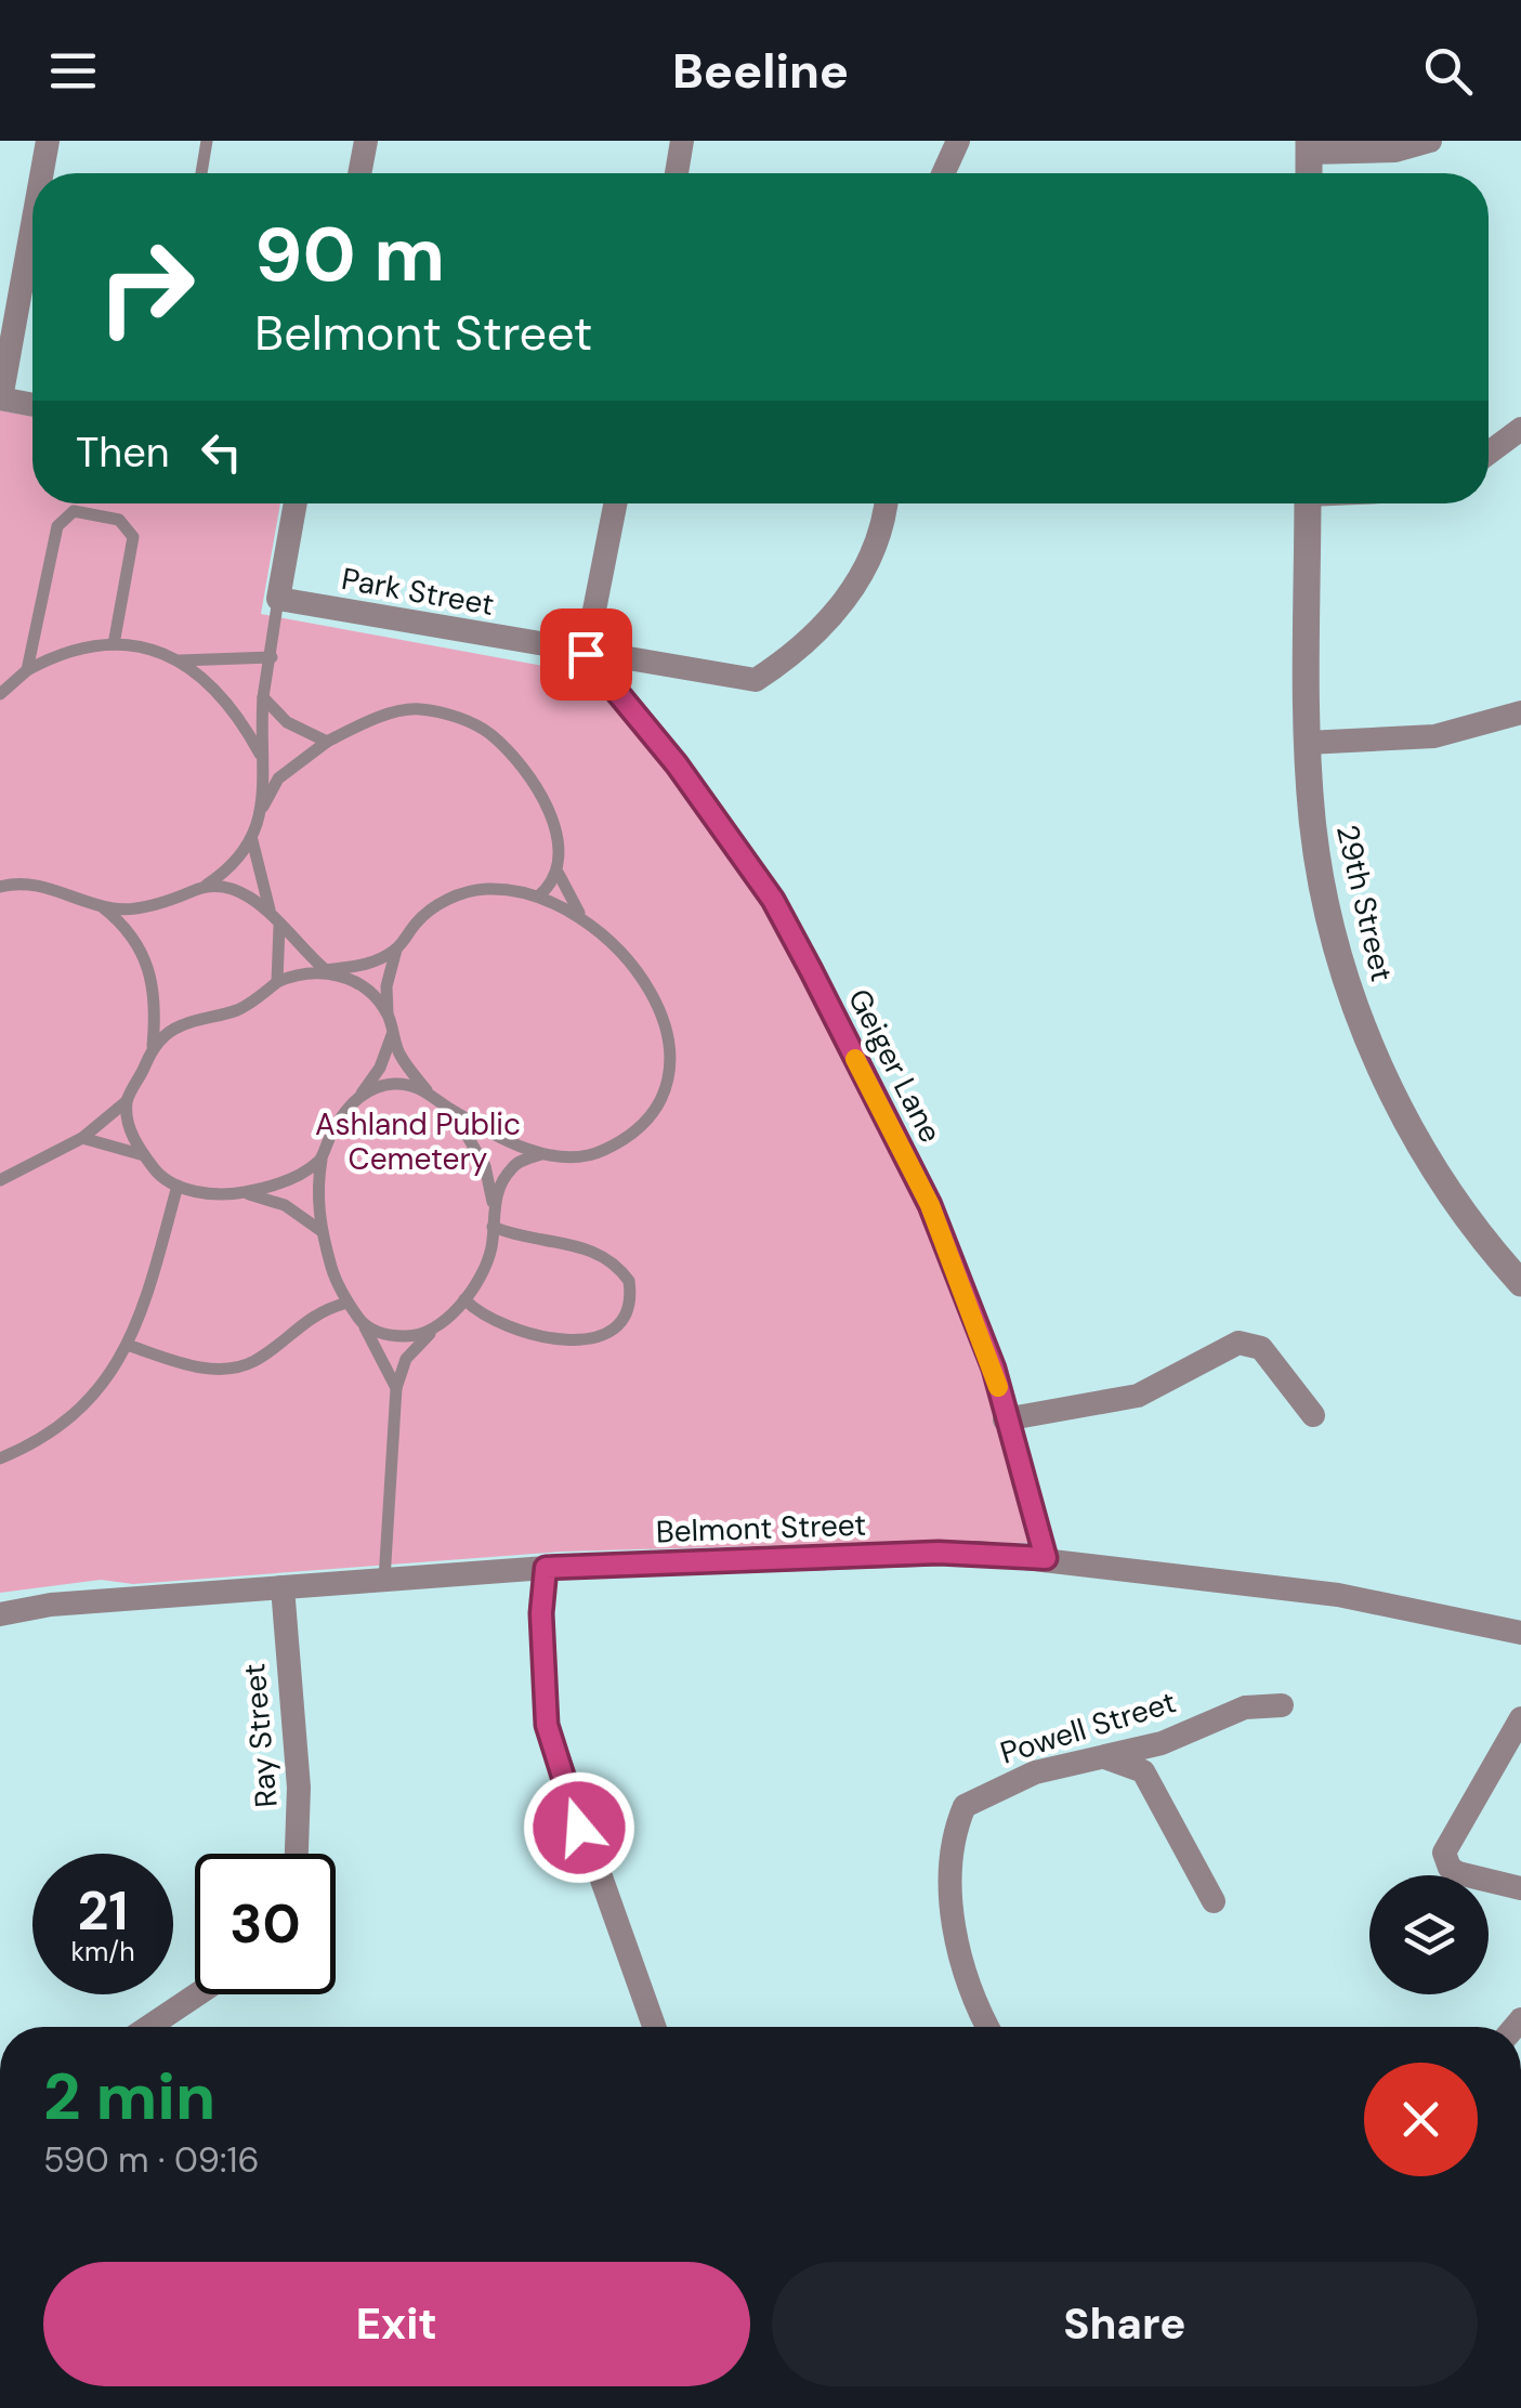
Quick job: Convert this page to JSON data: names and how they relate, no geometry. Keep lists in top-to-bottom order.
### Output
{
  "streets": {
    "street": [
      "Park Street",
      "29th Street",
      "Geiger Lane",
      "Belmont Street",
      "Powell Street",
      "Ray Street"
    ]
  },
  "crossings": [
    ["Park Street", "Geiger Lane"],
    ["Geiger Lane", "Belmont Street"],
    ["Belmont Street", "Ray Street"]
  ],
  "parks": ["Ashland Public Cemetery"],
  "page": {
    "header": "Beeline",
    "turn": ["90 m", "Belmont Street"],
    "then": "Then",
    "speed": "21 km/h",
    "limit": "30",
    "heading": ["2 min", "590 m · 09:16"],
    "buttons": ["Exit", "Share"]
  }
}
